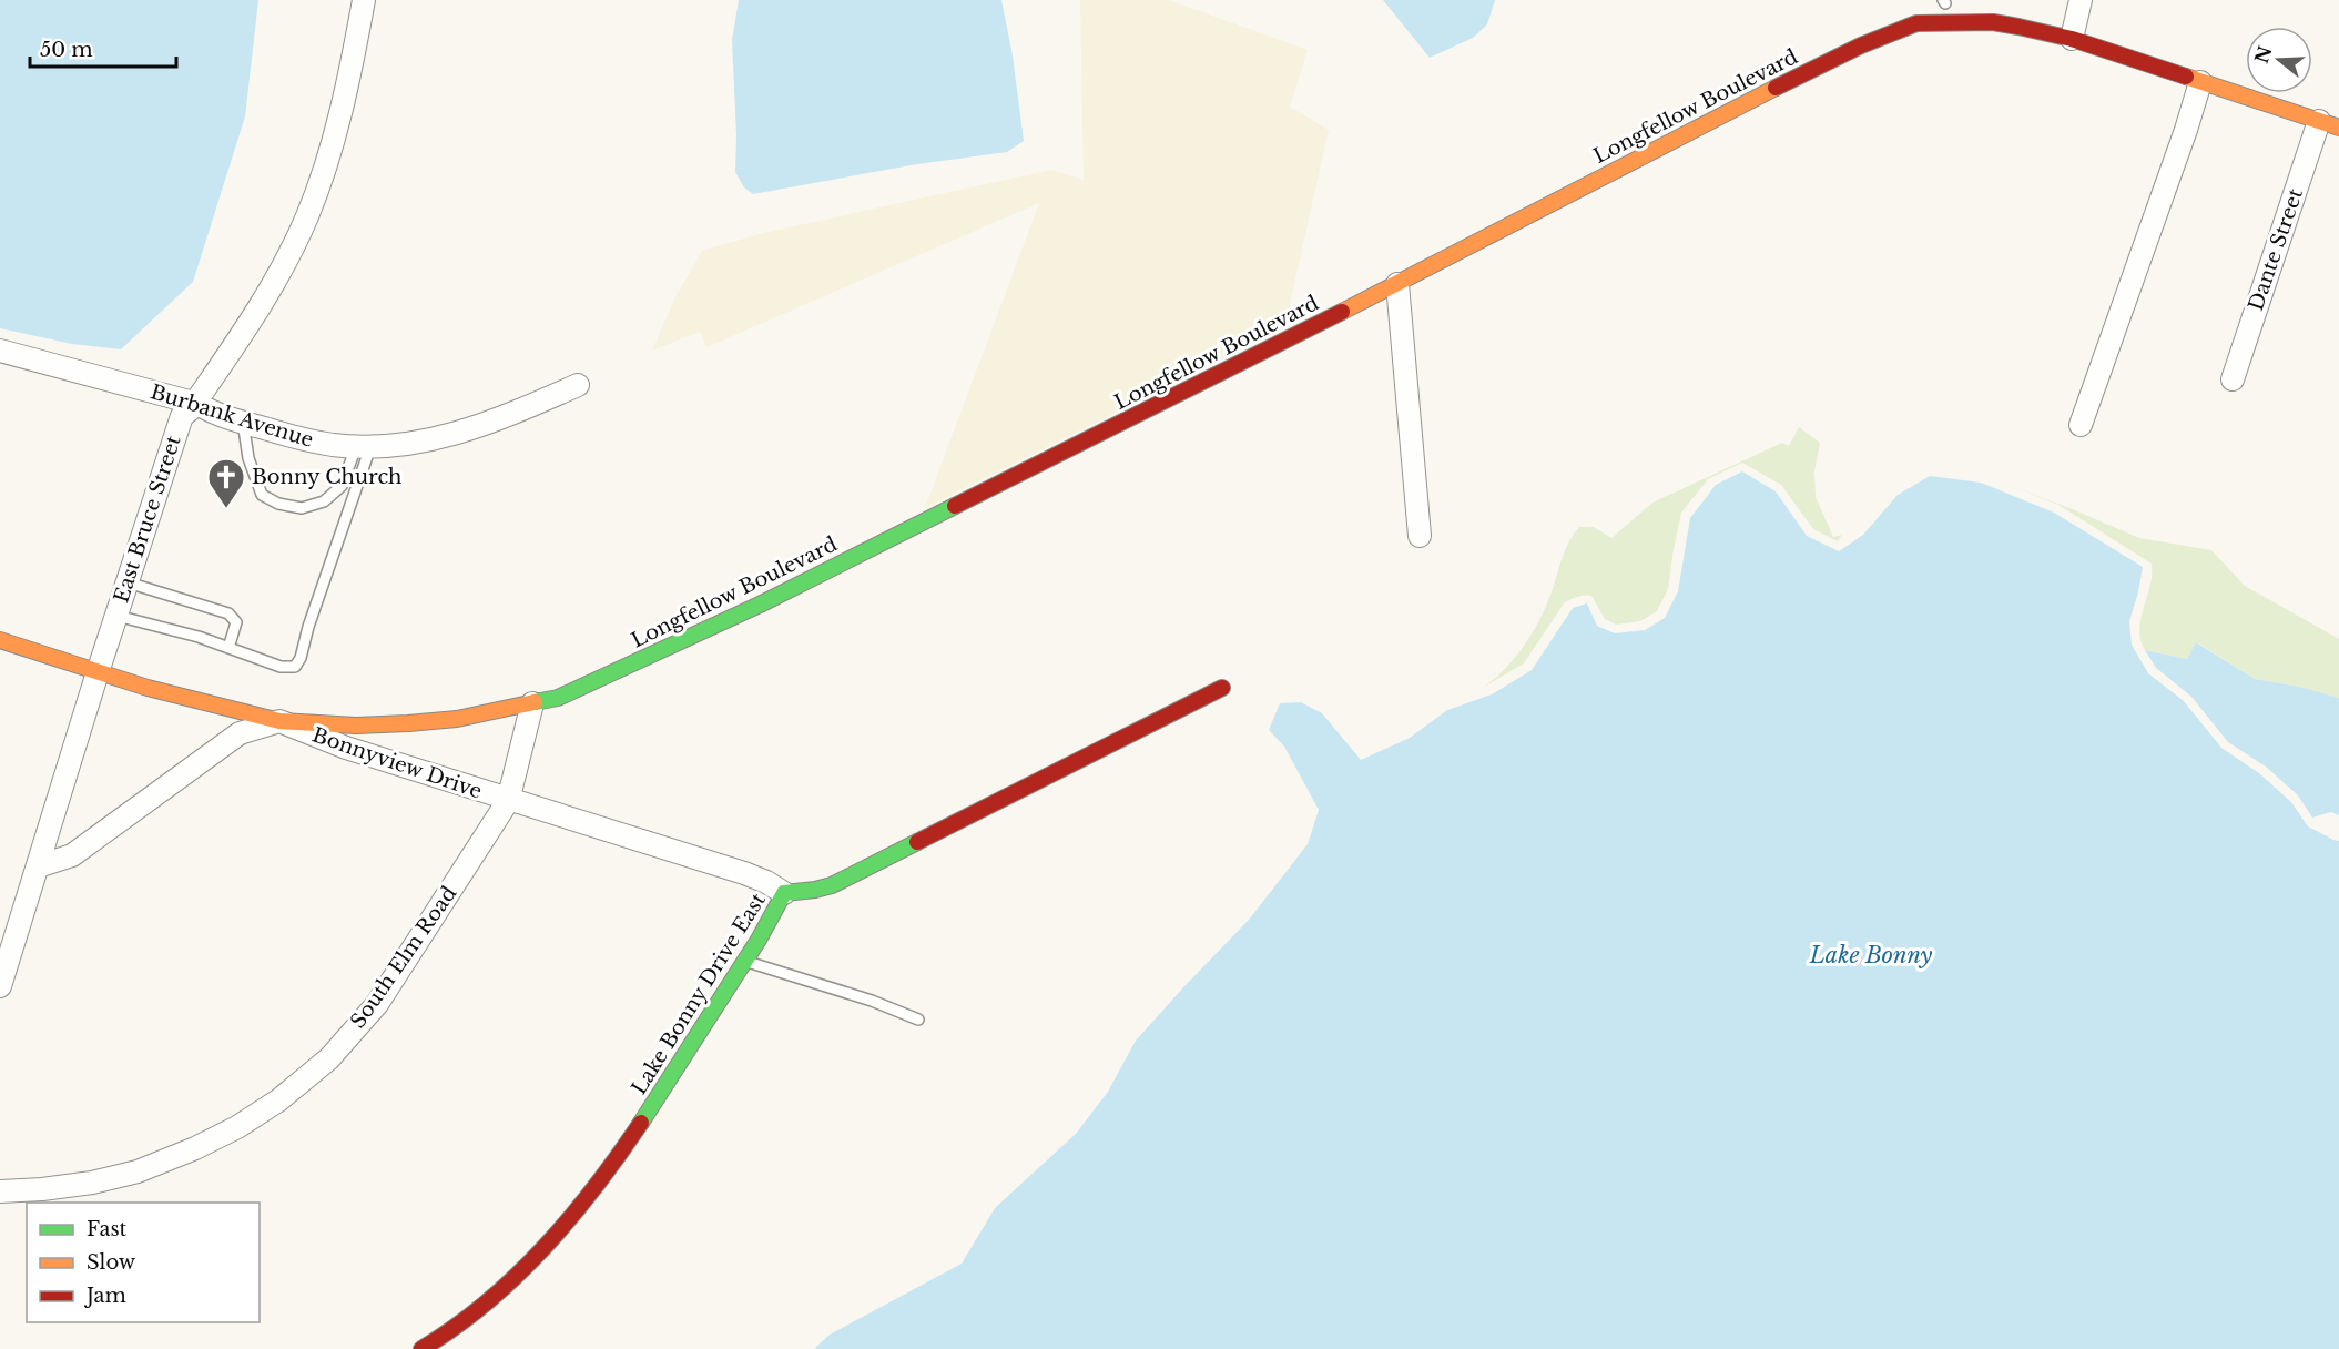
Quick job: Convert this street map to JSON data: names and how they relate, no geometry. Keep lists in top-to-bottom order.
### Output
{
  "streets": {
    "street": [
      "Longfellow Boulevard",
      "Dante Street",
      "Burbank Avenue",
      "East Bruce Street",
      "Bonnyview Drive",
      "South Elm Road",
      "Lake Bonny Drive East"
    ]
  },
  "crossings": [
    ["Longfellow Boulevard", "Dante Street"],
    ["Longfellow Boulevard", "East Bruce Street"],
    ["Longfellow Boulevard", "Bonnyview Drive"],
    ["Longfellow Boulevard", "South Elm Road"],
    ["Burbank Avenue", "East Bruce Street"],
    ["Bonnyview Drive", "South Elm Road"],
    ["Bonnyview Drive", "Lake Bonny Drive East"]
  ],
  "water": ["Lake Bonny"],
  "places": {
    "church": ["Bonny Church"]
  },
  "legend": ["Fast", "Slow", "Jam"],
  "scale_bar": "50 m",
  "north": "left"
}
